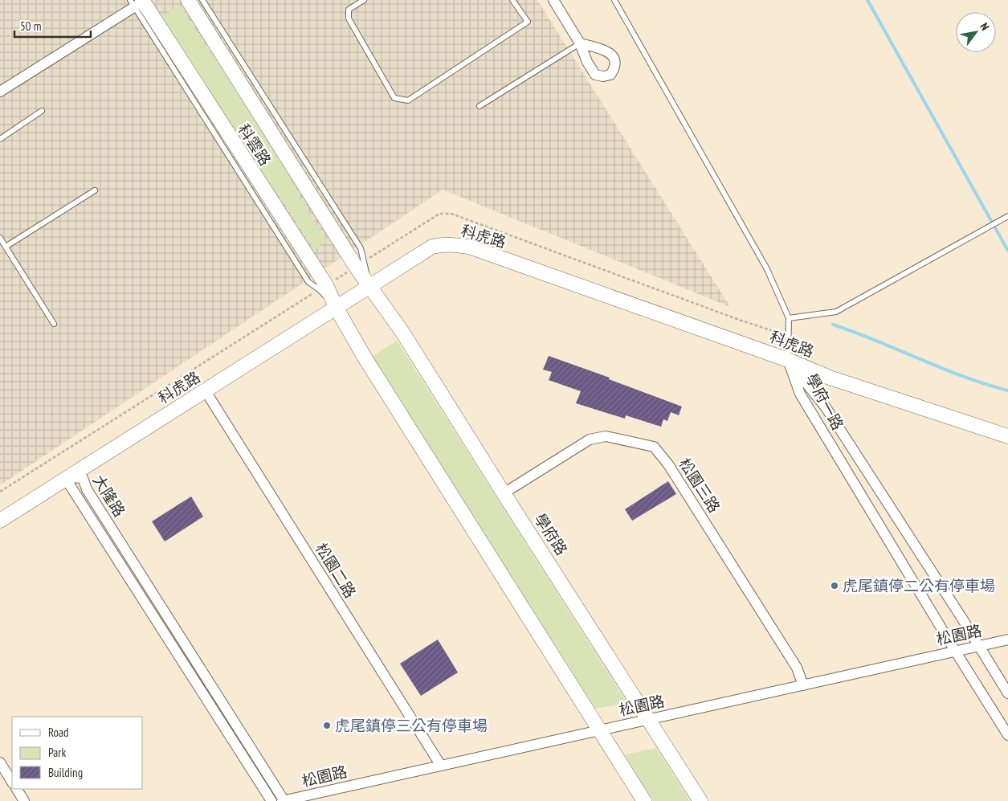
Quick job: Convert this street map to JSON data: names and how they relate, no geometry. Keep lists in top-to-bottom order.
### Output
{
  "streets": {
    "street": [
      "科雲路",
      "科虎路",
      "學府一路",
      "松園三路",
      "大隆路",
      "學府路",
      "松園二路",
      "松園路"
    ]
  },
  "crossings": [
    ["科雲路", "科虎路"],
    ["科雲路", "學府路"],
    ["科虎路", "學府一路"],
    ["科虎路", "大隆路"],
    ["科虎路", "學府路"],
    ["科虎路", "松園二路"],
    ["學府一路", "松園路"],
    ["松園三路", "學府路"],
    ["松園三路", "松園路"],
    ["大隆路", "松園路"],
    ["學府路", "松園路"],
    ["松園二路", "松園路"]
  ],
  "places": ["虎尾鎮停二公有停車場", "虎尾鎮停三公有停車場"],
  "legend": ["Road", "Park", "Building"],
  "scale_bar": "50 m",
  "north": "top right"
}
